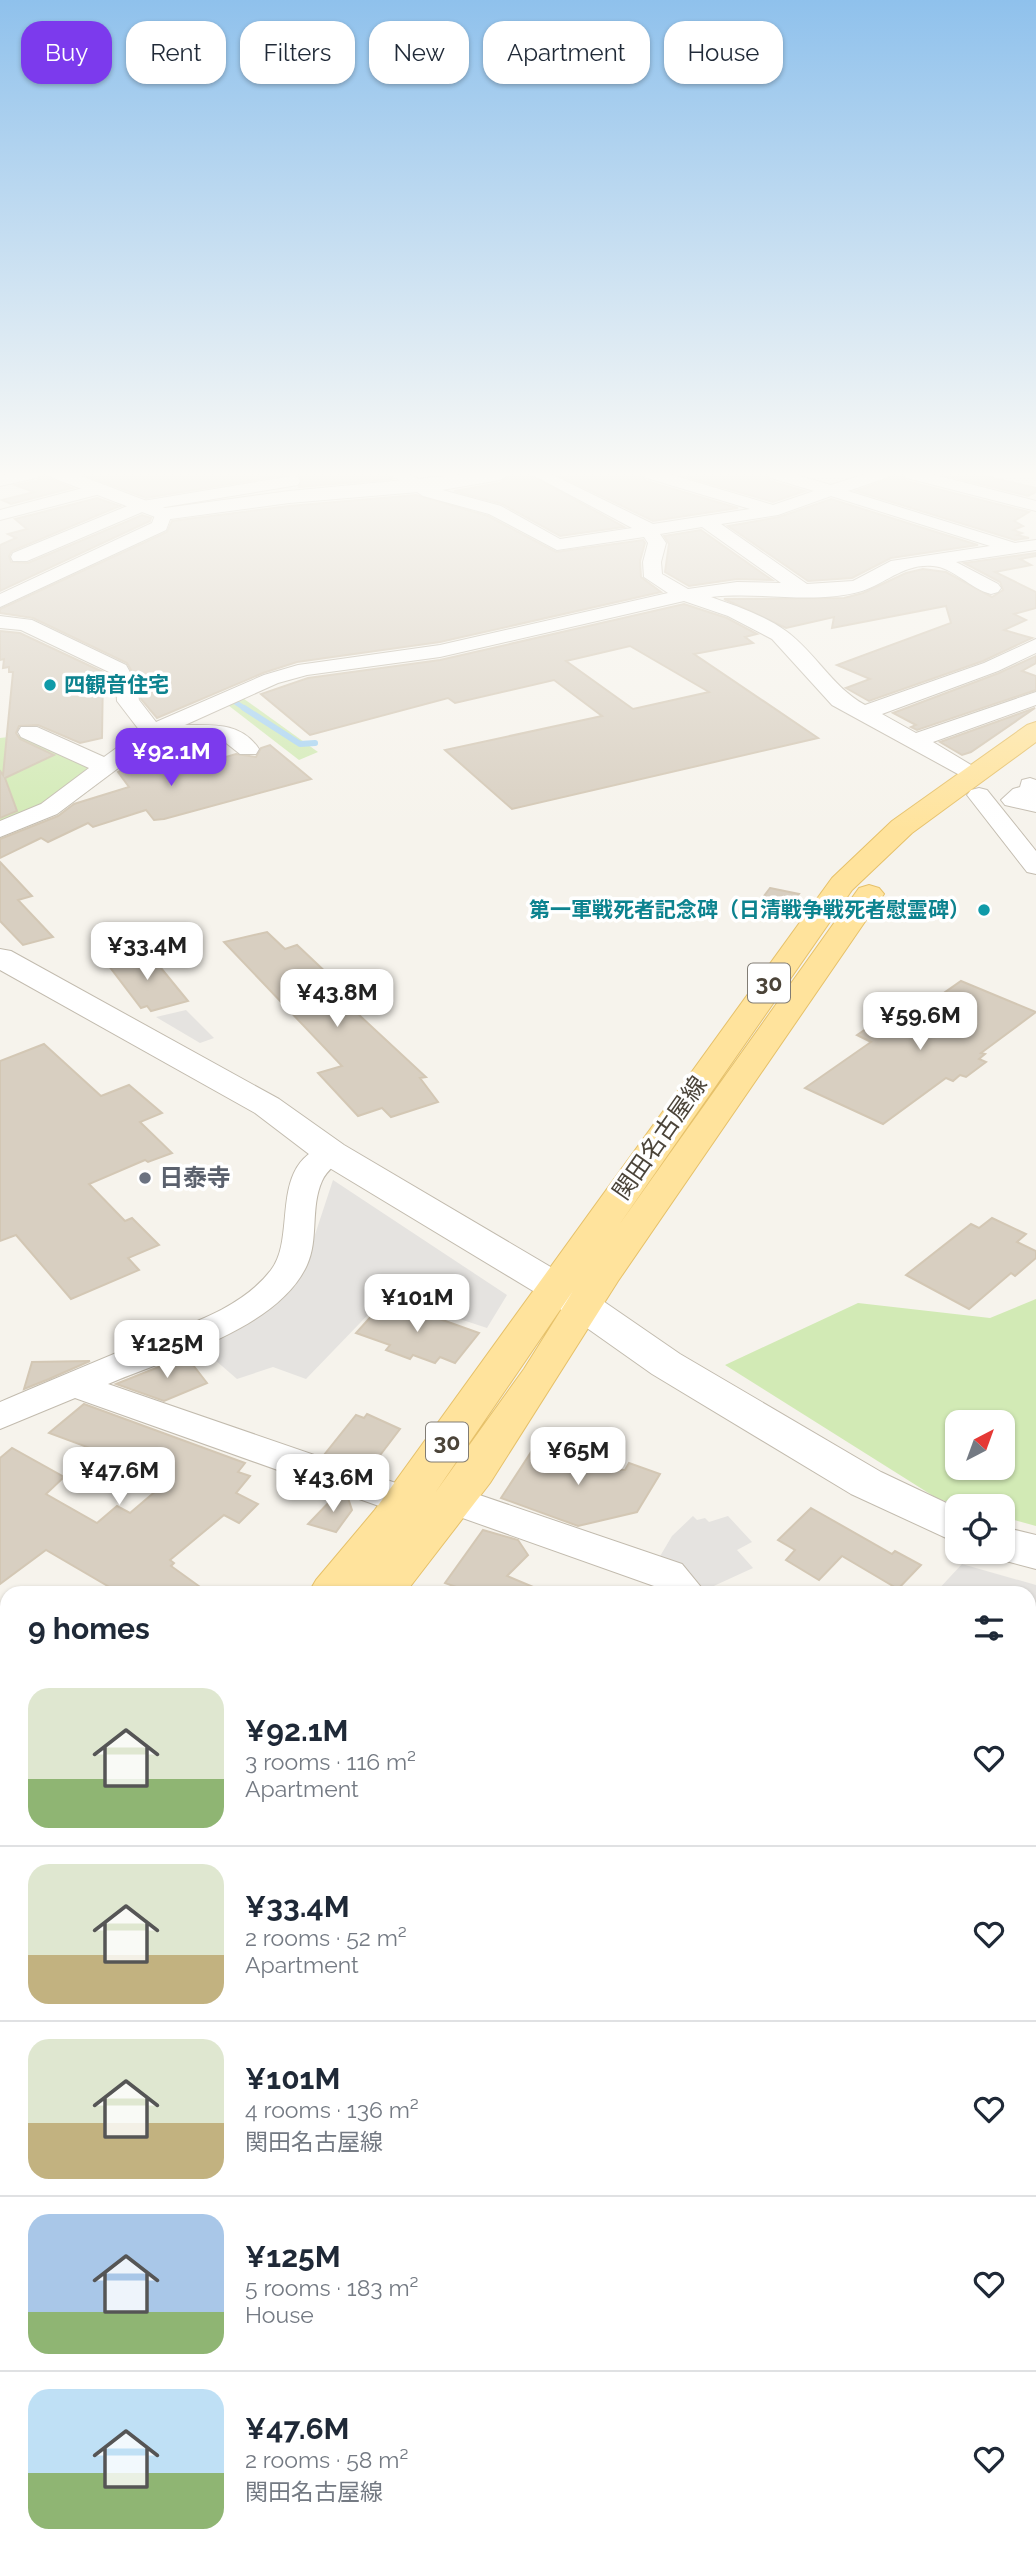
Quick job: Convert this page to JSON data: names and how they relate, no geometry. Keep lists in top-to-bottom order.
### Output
{
  "streets": {
    "main road": ["30", "関田名古屋線"]
  },
  "places": ["四観音住宅", "第一軍戦死者記念碑（日清戦争戦死者慰霊碑）", "日泰寺"],
  "north": "top right",
  "page": {
    "chip": [
      "Buy",
      "Rent",
      "Filters",
      "New",
      "Apartment",
      "House"
    ],
    "price": [
      "¥92.1M",
      "¥33.4M",
      "¥43.8M",
      "¥59.6M",
      "¥101M",
      "¥125M",
      "¥65M",
      "¥47.6M",
      "¥43.6M"
    ],
    "heading": "9 homes",
    "list": [
      {
        "name": "¥92.1M",
        "note": "3 rooms · 116 m² · Apartment"
      },
      {
        "name": "¥33.4M",
        "note": "2 rooms · 52 m² · Apartment"
      },
      {
        "name": "¥101M",
        "note": "4 rooms · 136 m² · 関田名古屋線"
      },
      {
        "name": "¥125M",
        "note": "5 rooms · 183 m² · House"
      },
      {
        "name": "¥47.6M",
        "note": "2 rooms · 58 m² · 関田名古屋線"
      }
    ]
  }
}
